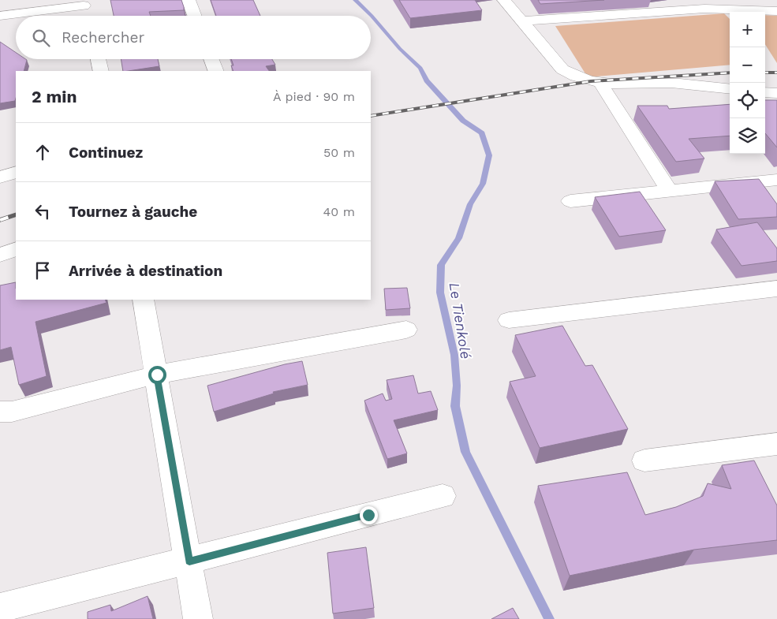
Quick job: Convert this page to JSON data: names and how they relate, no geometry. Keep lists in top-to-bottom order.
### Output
{
  "water": ["Le Tienkolé"],
  "page": {
    "map_buttons": ["+", "−"],
    "search": "Rechercher",
    "heading": ["2 min", "À pied · 90 m"],
    "list": [
      ["Continuez", "50 m"],
      ["Tournez à gauche", "40 m"],
      "Arrivée à destination"
    ]
  }
}
